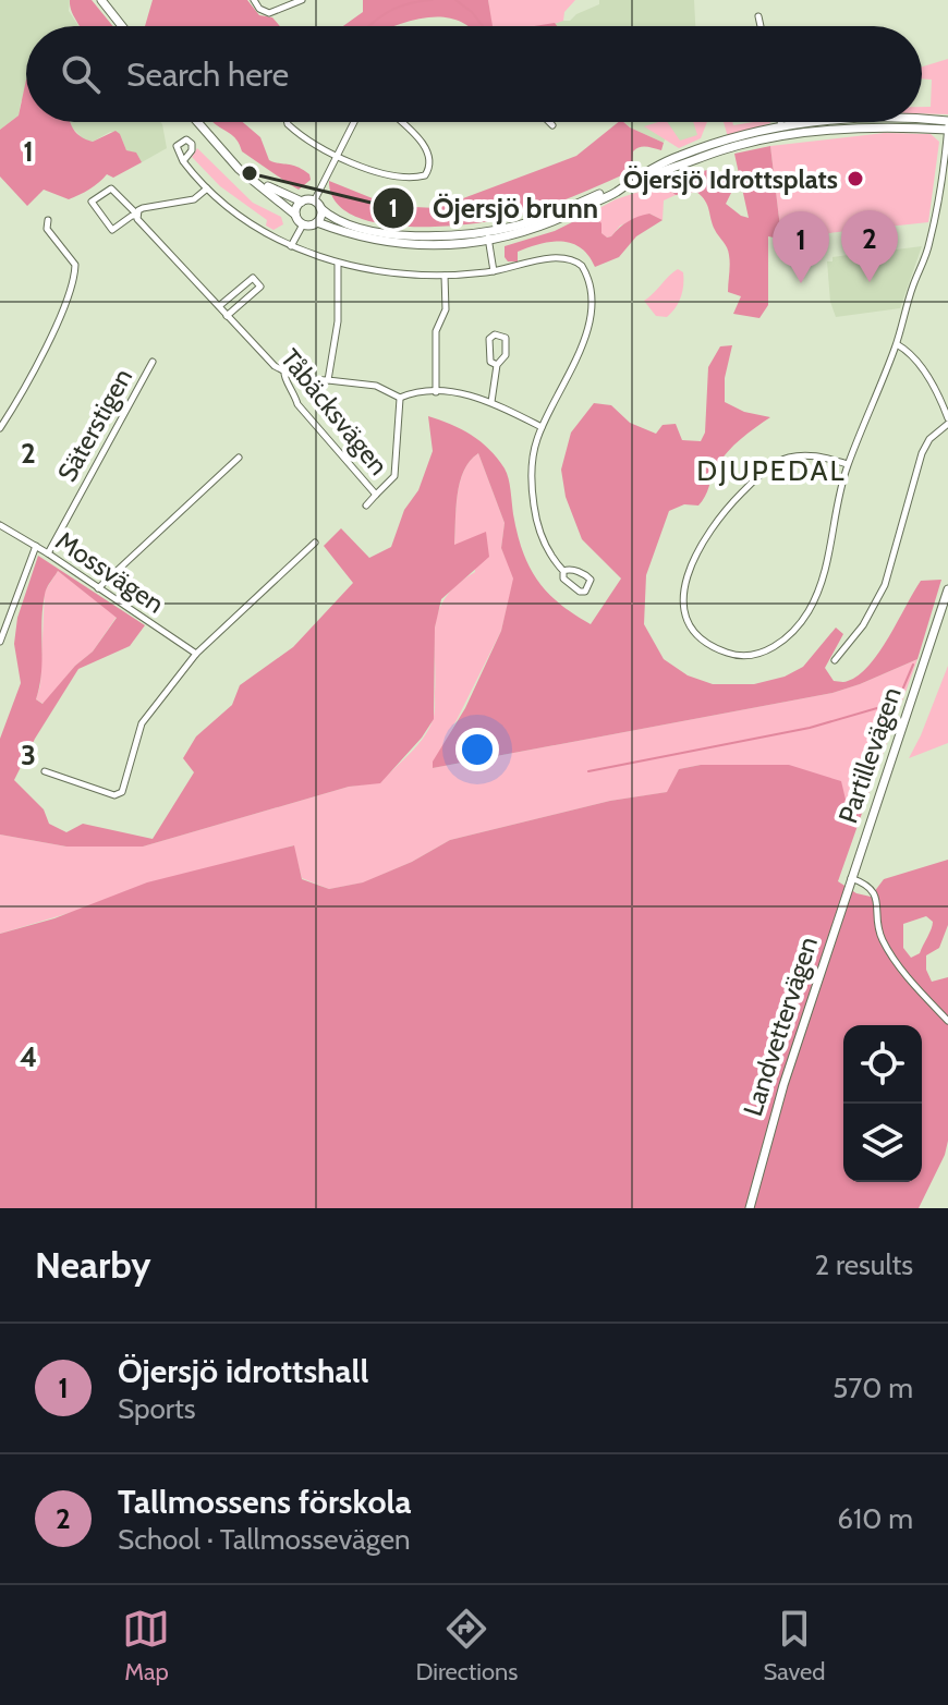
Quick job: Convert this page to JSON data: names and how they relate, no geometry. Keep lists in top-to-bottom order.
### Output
{
  "streets": {
    "street": [
      "Tåbäcksvägen",
      "Säterstigen",
      "Mossvägen",
      "Partillevägen",
      "Landvettervägen"
    ]
  },
  "crossings": [
    ["Säterstigen", "Mossvägen"],
    ["Partillevägen", "Landvettervägen"]
  ],
  "districts": ["DJUPEDAL"],
  "places": ["Öjersjö brunn", "Öjersjö Idrottsplats"],
  "page": {
    "search": "Search here",
    "pins": ["2", "1"],
    "heading": ["Nearby", "2 results"],
    "list": [
      {
        "mark": "1",
        "name": "Öjersjö idrottshall",
        "note": "Sports",
        "value": "570 m"
      },
      {
        "mark": "2",
        "name": "Tallmossens förskola",
        "note": "School · Tallmossevägen",
        "value": "610 m"
      }
    ],
    "nav": ["Map", "Directions", "Saved"]
  },
  "grid": {
    "rows": [
      "1",
      "2",
      "3",
      "4"
    ]
  }
}
